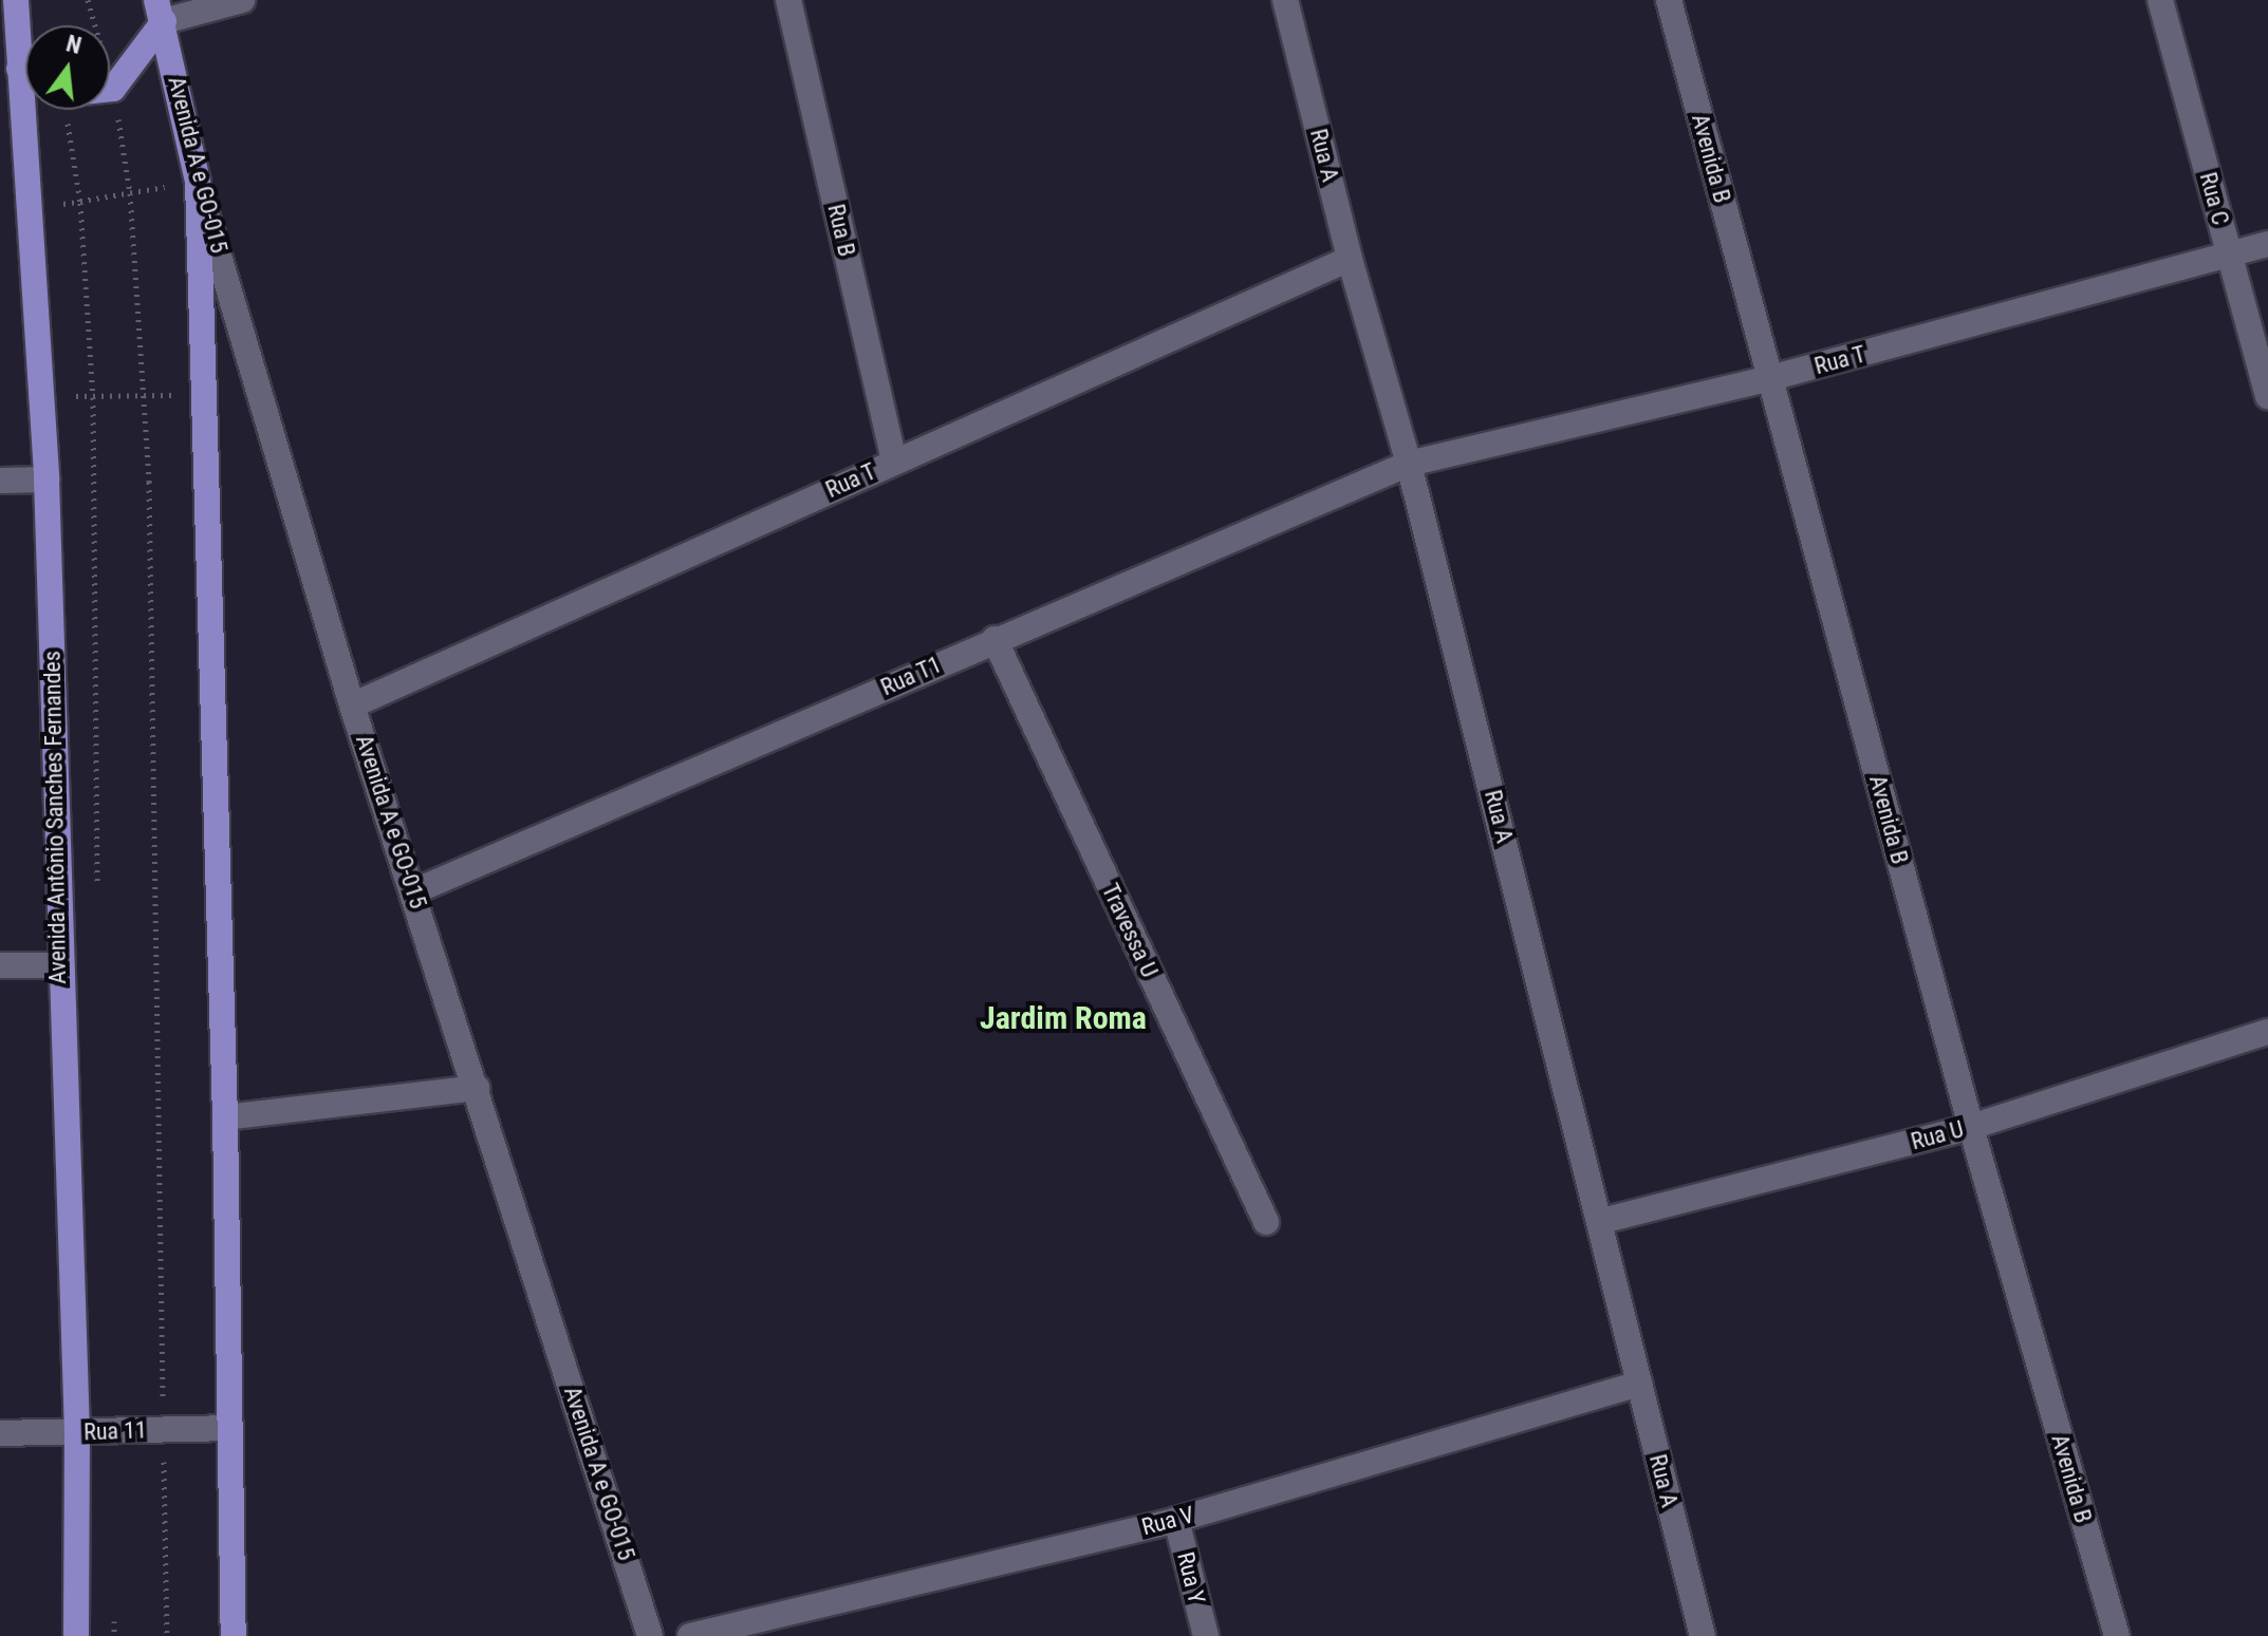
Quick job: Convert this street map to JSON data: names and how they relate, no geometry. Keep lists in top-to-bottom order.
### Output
{
  "streets": {
    "main road": ["Avenida A e GO-015", "Avenida Antônio Sanches Fernandes"],
    "street": [
      "Rua A",
      "Avenida B",
      "Rua C",
      "Rua B",
      "Rua T",
      "Rua T1",
      "Travessa U",
      "Rua U",
      "Rua 11",
      "Rua V",
      "Rua Y"
    ]
  },
  "crossings": [
    ["Rua A", "Rua T"],
    ["Rua A", "Rua T1"],
    ["Rua A", "Rua U"],
    ["Rua A", "Rua V"],
    ["Avenida B", "Rua T"],
    ["Avenida B", "Rua U"],
    ["Avenida A e GO-015", "Rua T"],
    ["Avenida A e GO-015", "Rua T1"],
    ["Rua C", "Rua T"],
    ["Rua B", "Rua T"],
    ["Rua T", "Rua T1"],
    ["Rua T1", "Travessa U"],
    ["Avenida Antônio Sanches Fernandes", "Rua 11"],
    ["Rua V", "Rua Y"]
  ],
  "districts": ["Jardim Roma"],
  "north": "top"
}
